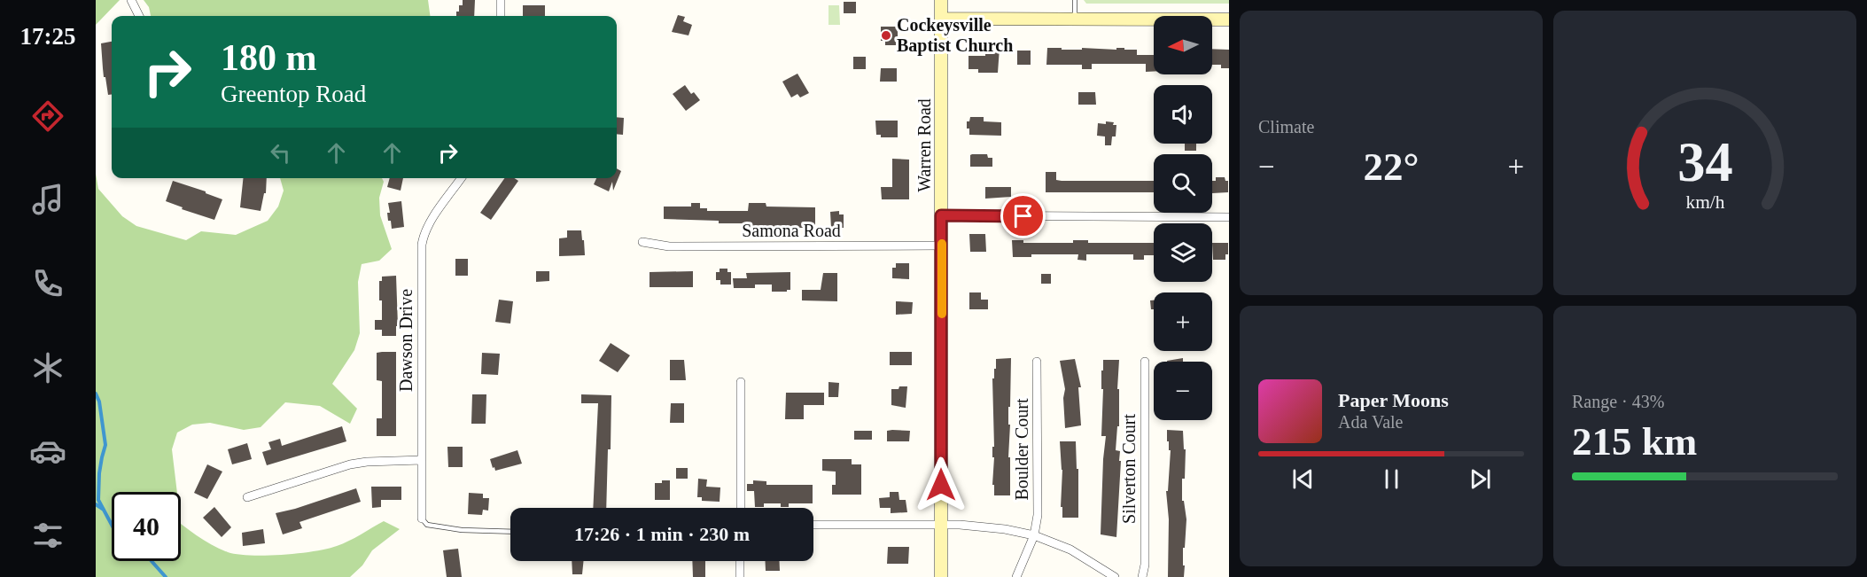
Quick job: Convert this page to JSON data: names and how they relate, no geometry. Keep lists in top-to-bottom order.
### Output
{
  "streets": {
    "street": [
      "Warren Road",
      "Samona Road",
      "Dawson Drive",
      "Boulder Court",
      "Silverton Court"
    ]
  },
  "crossings": [
    ["Warren Road", "Samona Road"]
  ],
  "places": ["Cockeysville Baptist Church"],
  "north": "left",
  "page": {
    "tabs": "17:25",
    "tile": [
      "Climate",
      ["Range · 43%", "215 km"]
    ],
    "map_buttons": ["+", "−"],
    "turn": ["180 m", "Greentop Road"],
    "heat": ["−", "22°", "+"],
    "song": ["Paper Moons", "Ada Vale"],
    "limit": "40",
    "trip": "17:26 · 1 min · 230 m",
    "gauge": ["34", "km/h"]
  }
}
